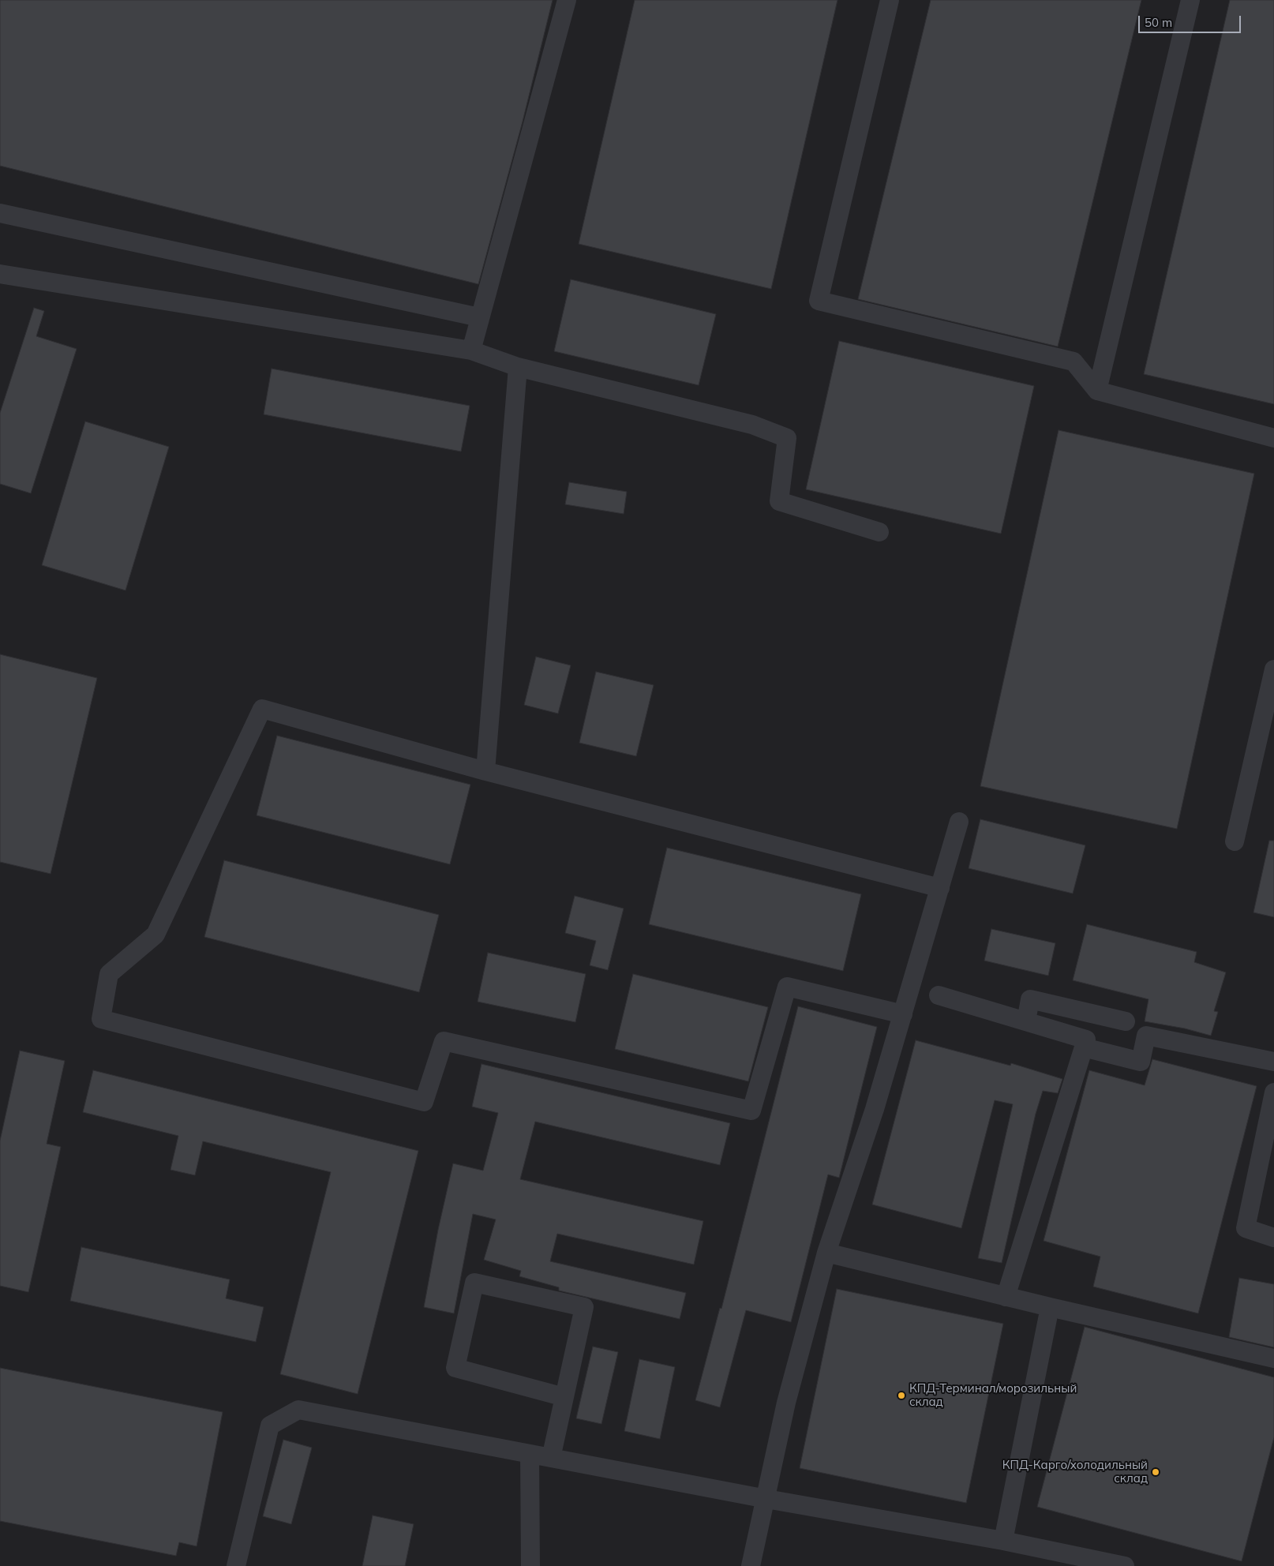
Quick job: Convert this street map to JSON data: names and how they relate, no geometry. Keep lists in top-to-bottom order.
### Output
{
  "places": ["КПД-Терминал/морозильный склад", "КПД-Карго/холодильный склад"],
  "scale_bar": "50 m"
}
